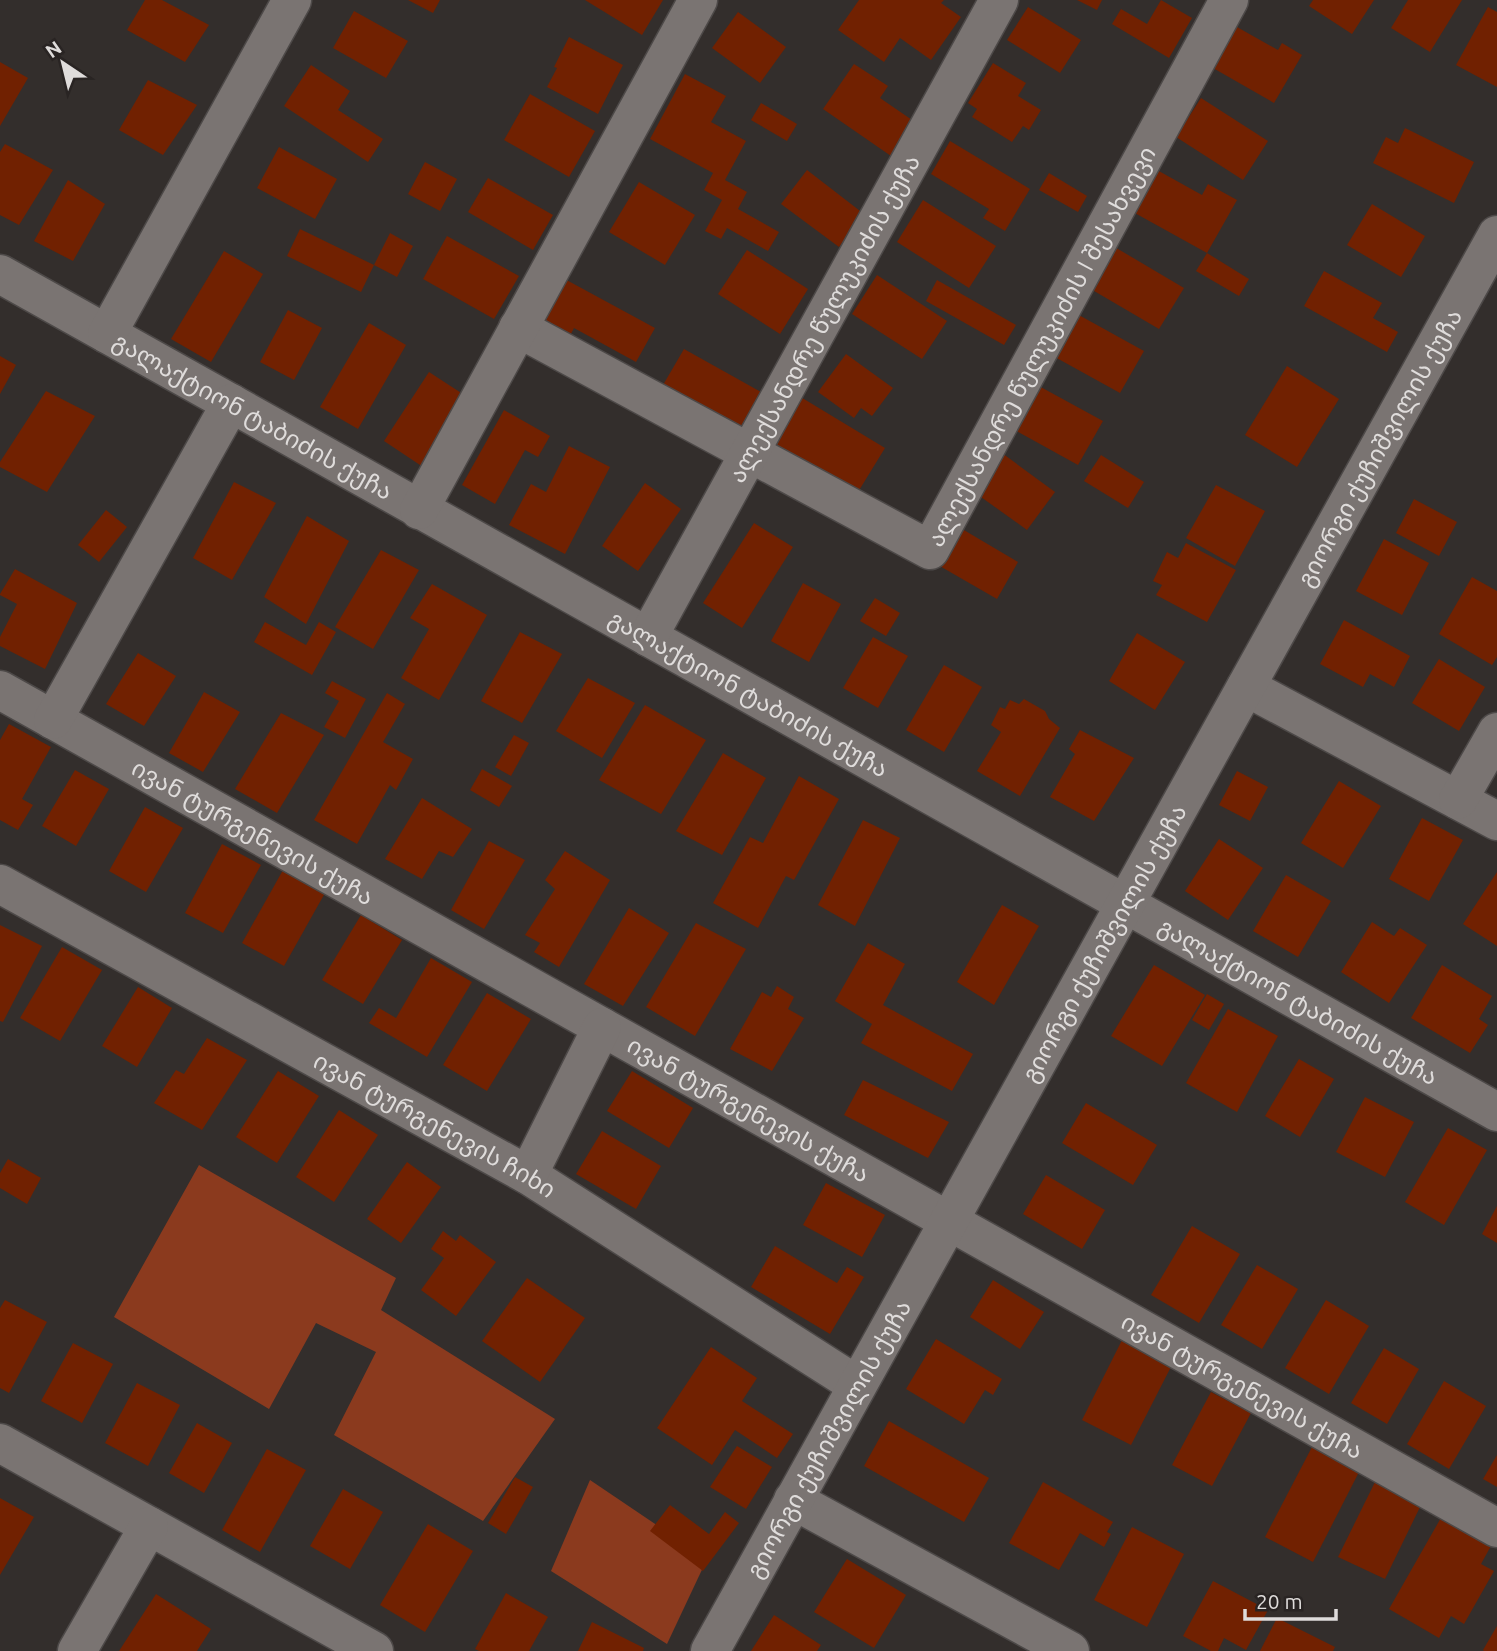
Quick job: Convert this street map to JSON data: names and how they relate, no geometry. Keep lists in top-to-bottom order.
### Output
{
  "streets": {
    "street": [
      "ალექსანდრე წულუკიძის ქუჩა",
      "ალექსანდრე წულუკიძის I შესახვევი",
      "გალაქტიონ ტაბიძის ქუჩა",
      "გიორგი ქუჩიშვილის ქუჩა",
      "ივან ტურგენევის ქუჩა",
      "ივან ტურგენევის ჩიხი"
    ]
  },
  "crossings": [
    ["ალექსანდრე წულუკიძის ქუჩა", "ალექსანდრე წულუკიძის I შესახვევი"],
    ["ალექსანდრე წულუკიძის ქუჩა", "გალაქტიონ ტაბიძის ქუჩა"],
    ["გალაქტიონ ტაბიძის ქუჩა", "გიორგი ქუჩიშვილის ქუჩა"],
    ["გიორგი ქუჩიშვილის ქუჩა", "ივან ტურგენევის ქუჩა"],
    ["გიორგი ქუჩიშვილის ქუჩა", "ივან ტურგენევის ჩიხი"]
  ],
  "scale_bar": "20 m",
  "north": "top left"
}
